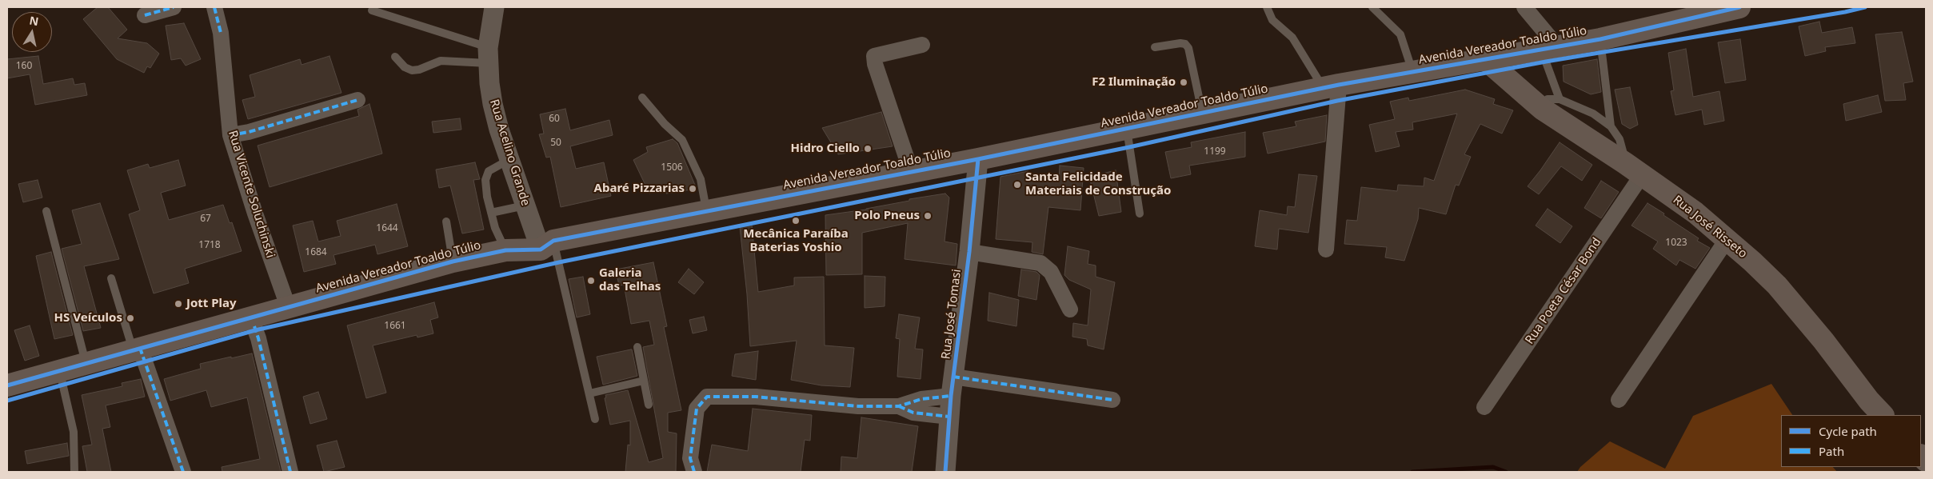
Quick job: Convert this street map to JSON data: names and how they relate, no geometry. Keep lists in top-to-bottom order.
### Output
{
  "streets": {
    "main road": ["Avenida Vereador Toaldo Túlio", "Rua José Risseto"],
    "street": [
      "Rua Acelino Grande",
      "Rua Vicente Soluchinski",
      "Rua Poeta César Bond",
      "Rua José Tomasi"
    ]
  },
  "crossings": [
    ["Avenida Vereador Toaldo Túlio", "Rua Acelino Grande"],
    ["Avenida Vereador Toaldo Túlio", "Rua Vicente Soluchinski"],
    ["Avenida Vereador Toaldo Túlio", "Rua José Risseto"],
    ["Avenida Vereador Toaldo Túlio", "Rua José Tomasi"],
    ["Rua José Risseto", "Rua Poeta César Bond"]
  ],
  "places": [
    "F2 Iluminação",
    "Hidro Ciello",
    "Santa Felicidade Materiais de Construção",
    "Abaré Pizzarias",
    "Polo Pneus",
    "Mecânica Paraíba Baterias Yoshio",
    "Galeria das Telhas",
    "Jott Play",
    "HS Veículos"
  ],
  "house_numbers": [
    "160",
    "60",
    "50",
    "1199",
    "1506",
    "67",
    "1644",
    "1023",
    "1718",
    "1684",
    "1661"
  ],
  "legend": ["Cycle path", "Path"],
  "north": "top"
}
